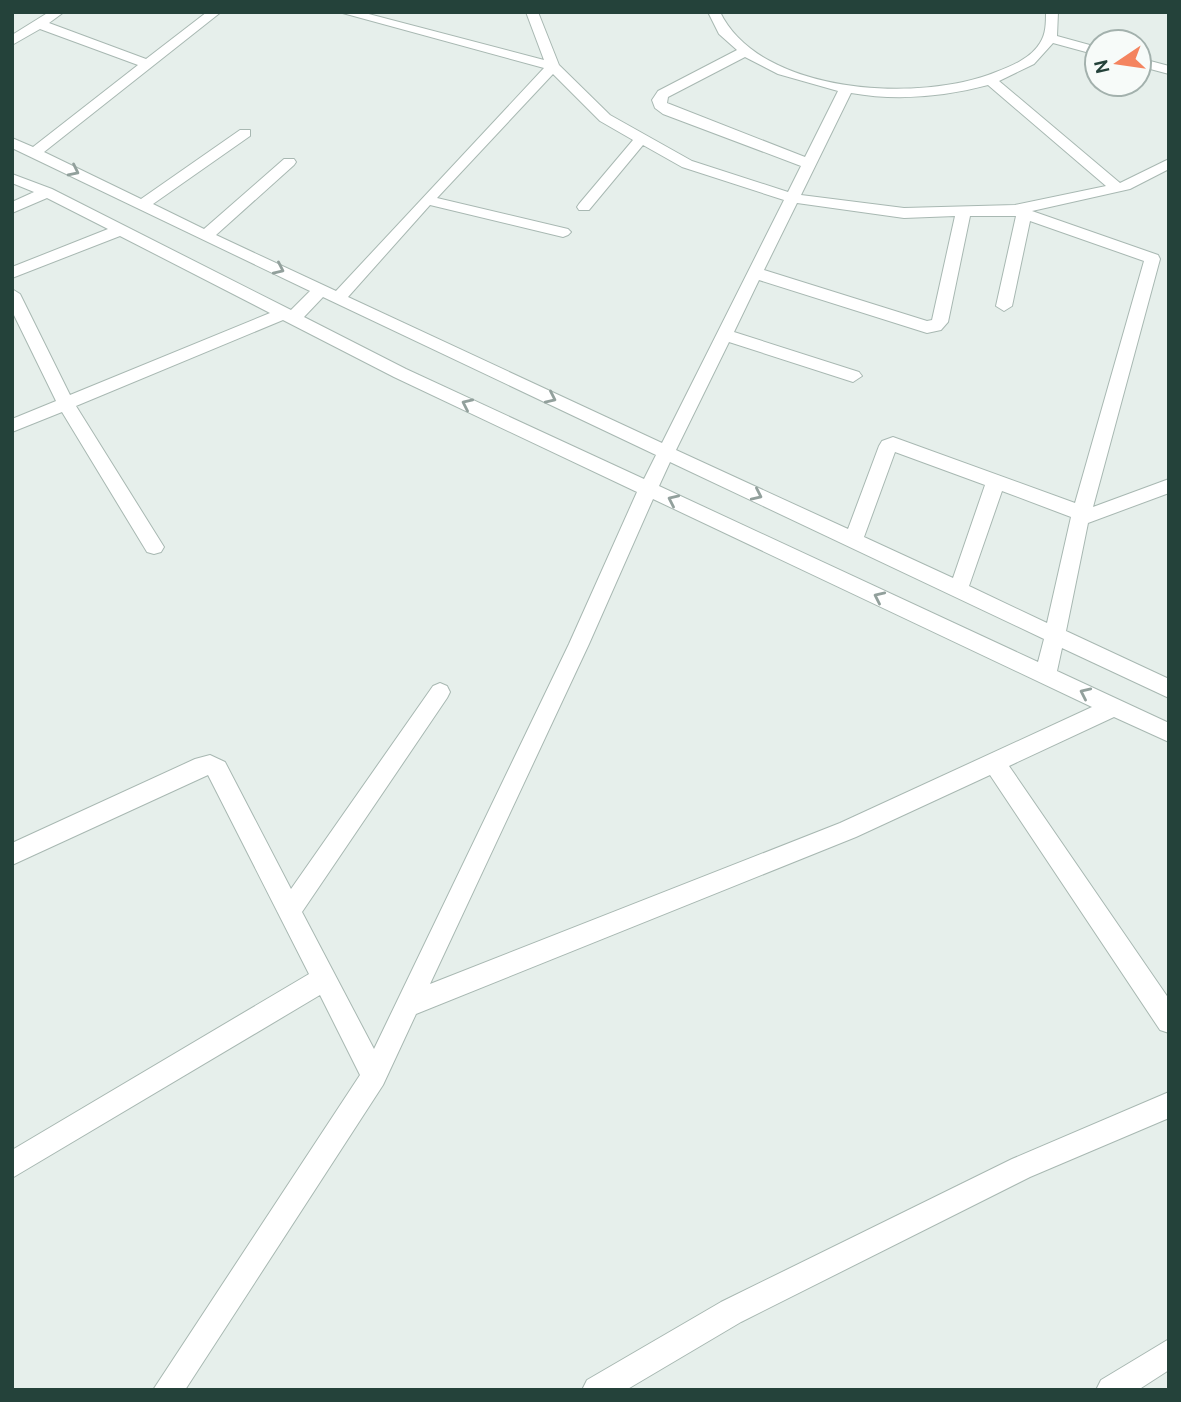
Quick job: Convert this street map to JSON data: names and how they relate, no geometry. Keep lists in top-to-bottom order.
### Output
{
  "north": "left"
}
